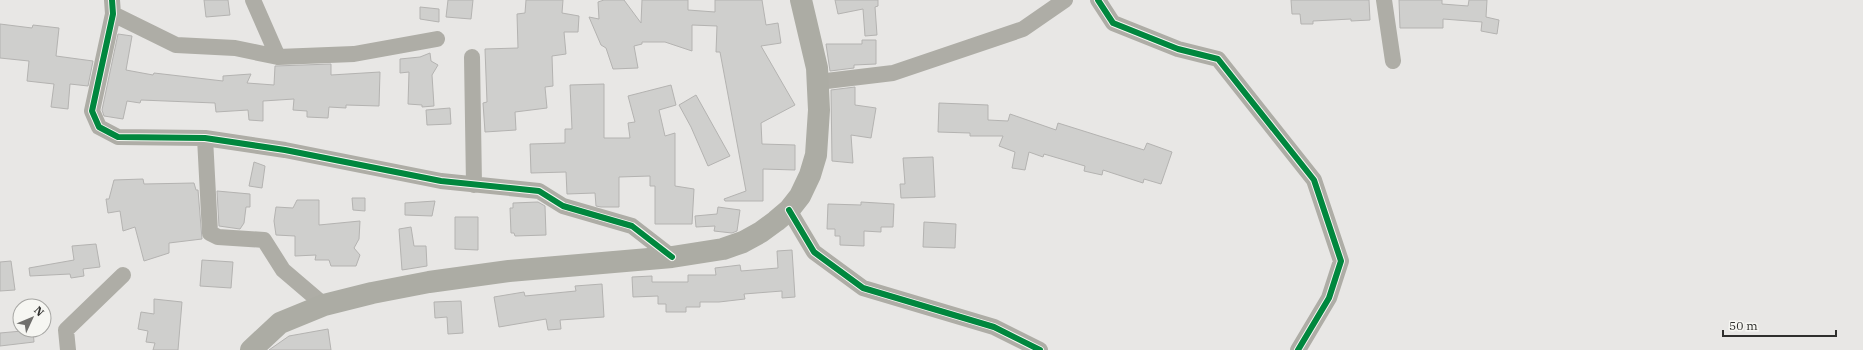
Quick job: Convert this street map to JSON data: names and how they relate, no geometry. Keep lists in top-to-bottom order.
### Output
{
  "scale_bar": "50 m",
  "north": "top right"
}
